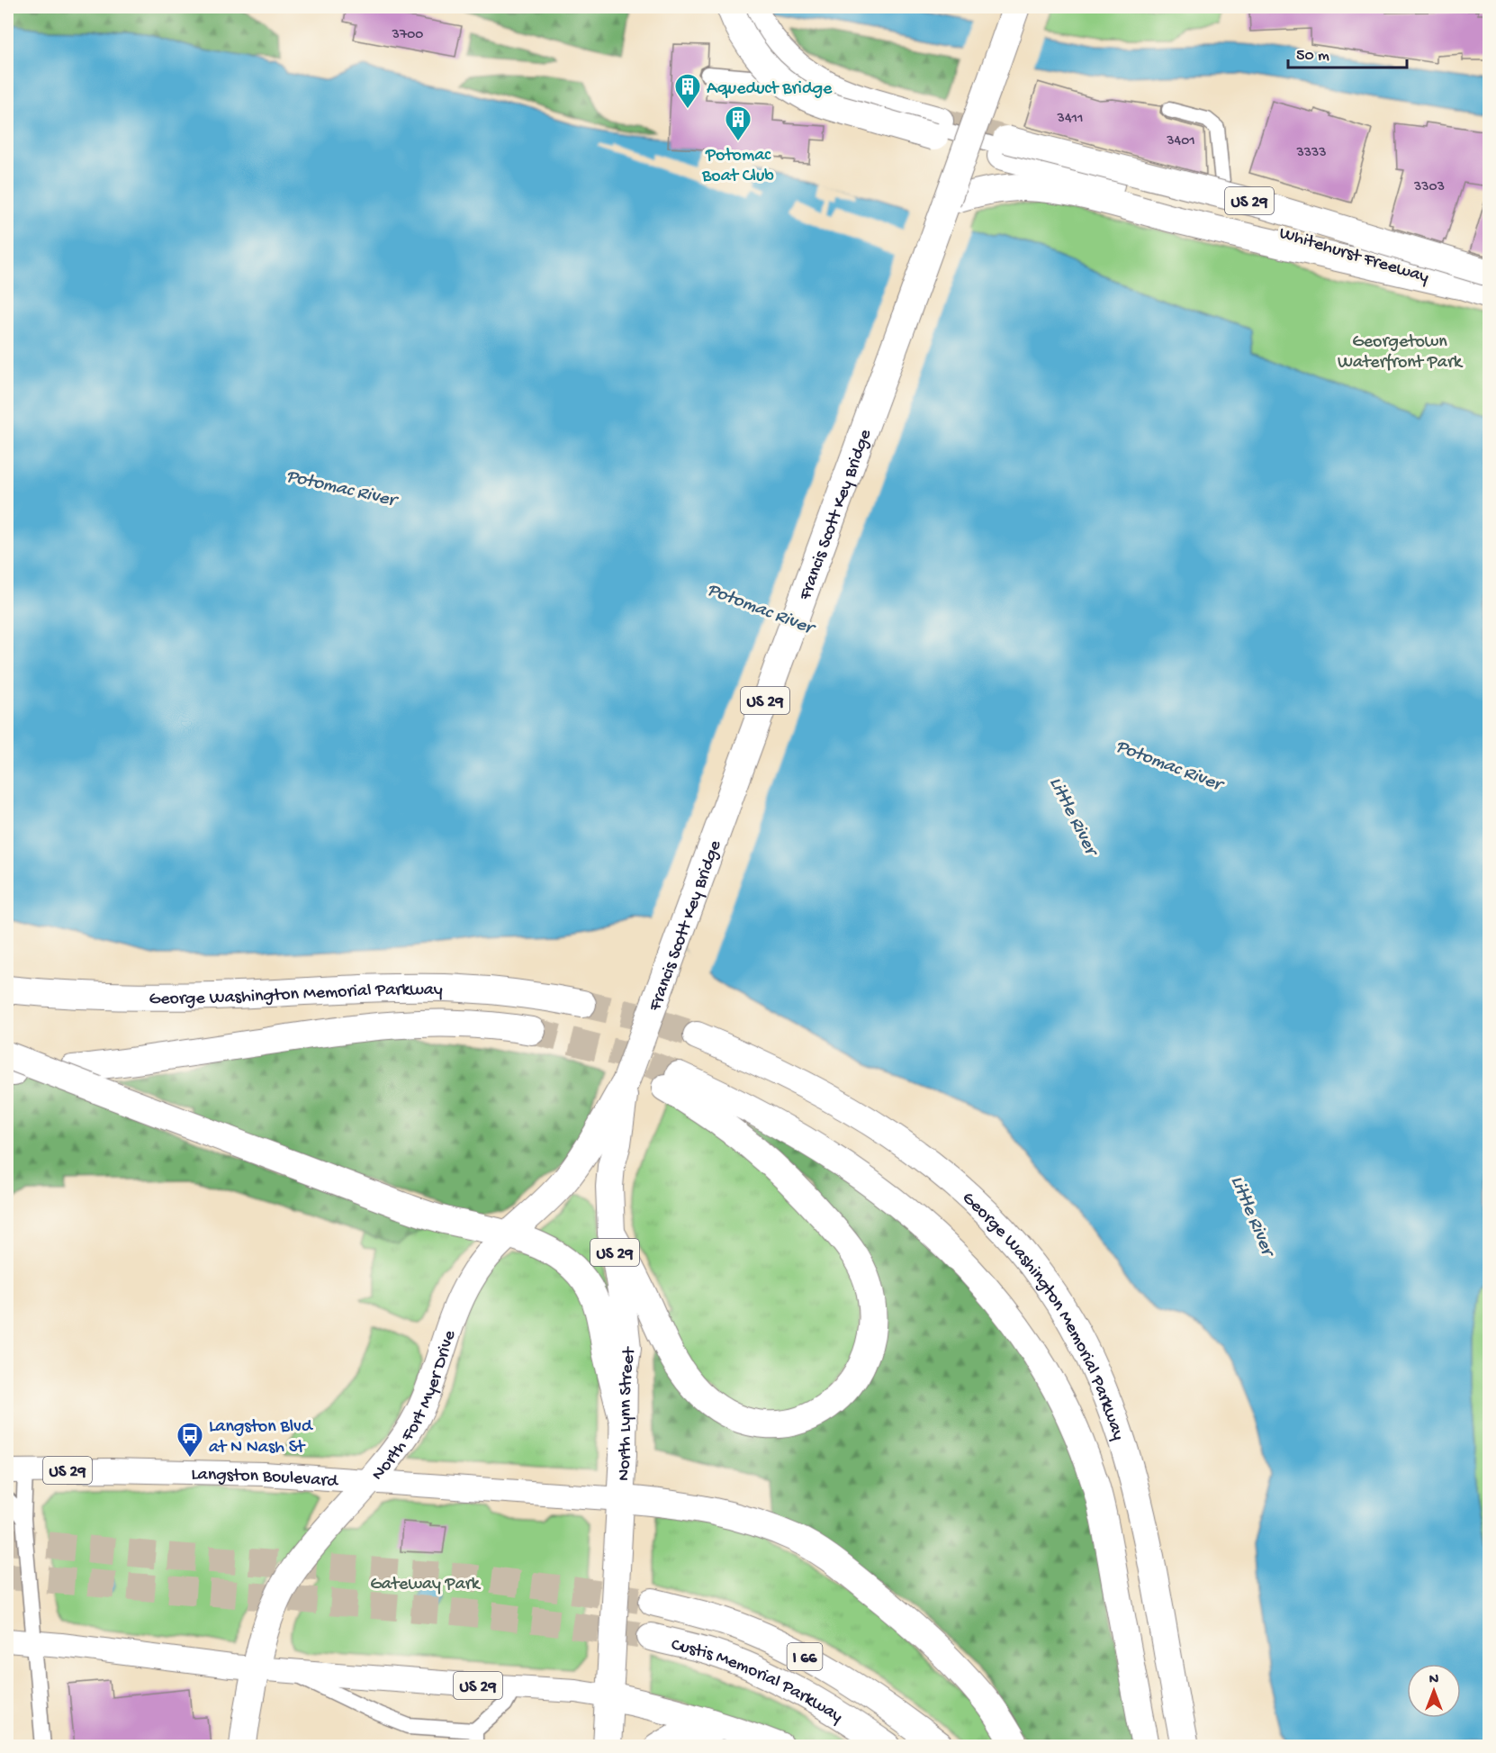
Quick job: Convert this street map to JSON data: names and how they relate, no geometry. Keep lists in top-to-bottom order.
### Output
{
  "streets": {
    "highway": [
      "US 29",
      "Whitehurst Freeway",
      "Francis Scott Key Bridge",
      "George Washington Memorial Parkway",
      "North Fort Myer Drive",
      "North Lynn Street",
      "I 66",
      "Custis Memorial Parkway"
    ],
    "main road": ["Langston Boulevard"]
  },
  "crossings": [
    ["US 29", "Whitehurst Freeway"],
    ["US 29", "Francis Scott Key Bridge"],
    ["US 29", "North Fort Myer Drive"],
    ["US 29", "North Lynn Street"],
    ["Francis Scott Key Bridge", "North Fort Myer Drive"],
    ["Francis Scott Key Bridge", "North Lynn Street"],
    ["George Washington Memorial Parkway", "North Lynn Street"],
    ["North Fort Myer Drive", "North Lynn Street"],
    ["North Fort Myer Drive", "Langston Boulevard"],
    ["North Lynn Street", "Langston Boulevard"]
  ],
  "water": ["Potomac River", "Little River"],
  "parks": ["Georgetown Waterfront Park", "Gateway Park"],
  "places": {
    "building": ["Aqueduct Bridge", "Potomac Boat Club"],
    "bus stop": ["Langston Blvd at N Nash St"]
  },
  "house_numbers": [
    "3700",
    "3411",
    "3401",
    "3333",
    "3303"
  ],
  "scale_bar": "50 m",
  "north": "top"
}
